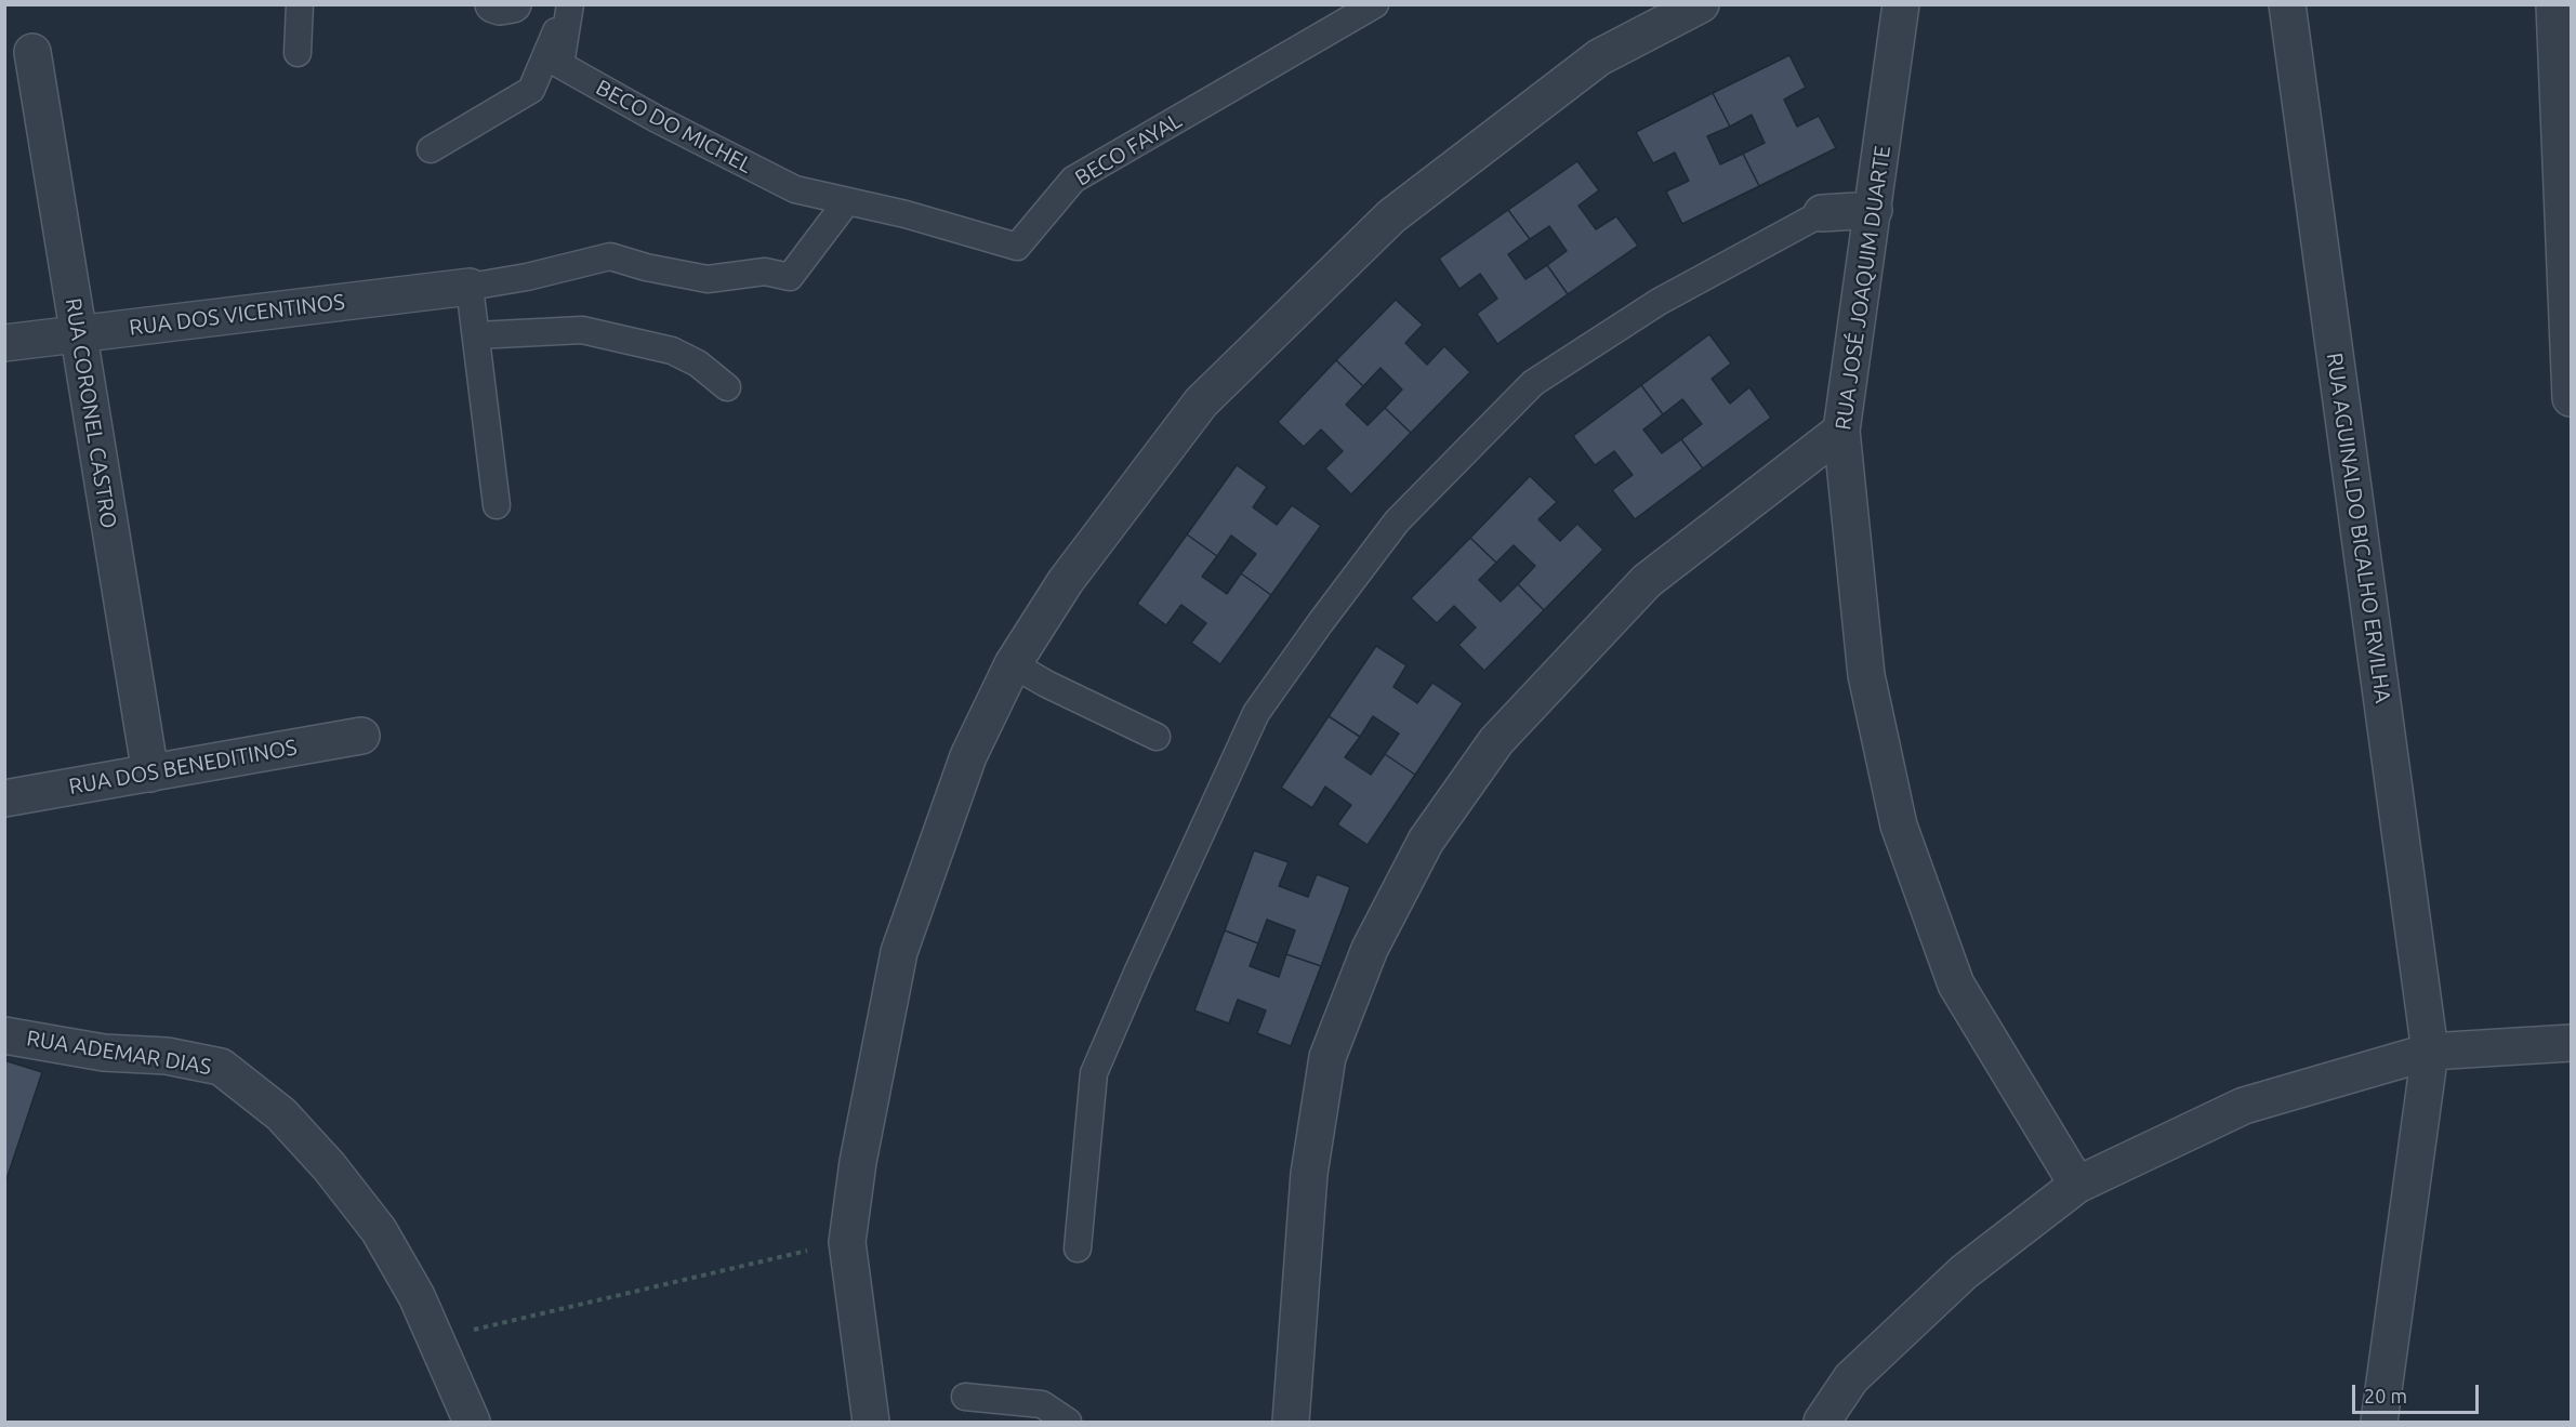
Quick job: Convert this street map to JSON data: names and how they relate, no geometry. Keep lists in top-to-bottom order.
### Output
{
  "streets": {
    "street": [
      "RUA JOSÉ JOAQUIM DUARTE",
      "RUA DOS VICENTINOS",
      "RUA CORONEL CASTRO",
      "RUA AGUINALDO BICALHO ERVILHA",
      "RUA DOS BENEDITINOS",
      "RUA ADEMAR DIAS"
    ],
    "lane": ["BECO DO MICHEL", "BECO FAYAL"]
  },
  "crossings": [
    ["BECO DO MICHEL", "BECO FAYAL"],
    ["BECO DO MICHEL", "RUA DOS VICENTINOS"],
    ["BECO FAYAL", "RUA DOS VICENTINOS"],
    ["RUA DOS VICENTINOS", "RUA CORONEL CASTRO"],
    ["RUA CORONEL CASTRO", "RUA DOS BENEDITINOS"]
  ],
  "scale_bar": "20 m"
}
